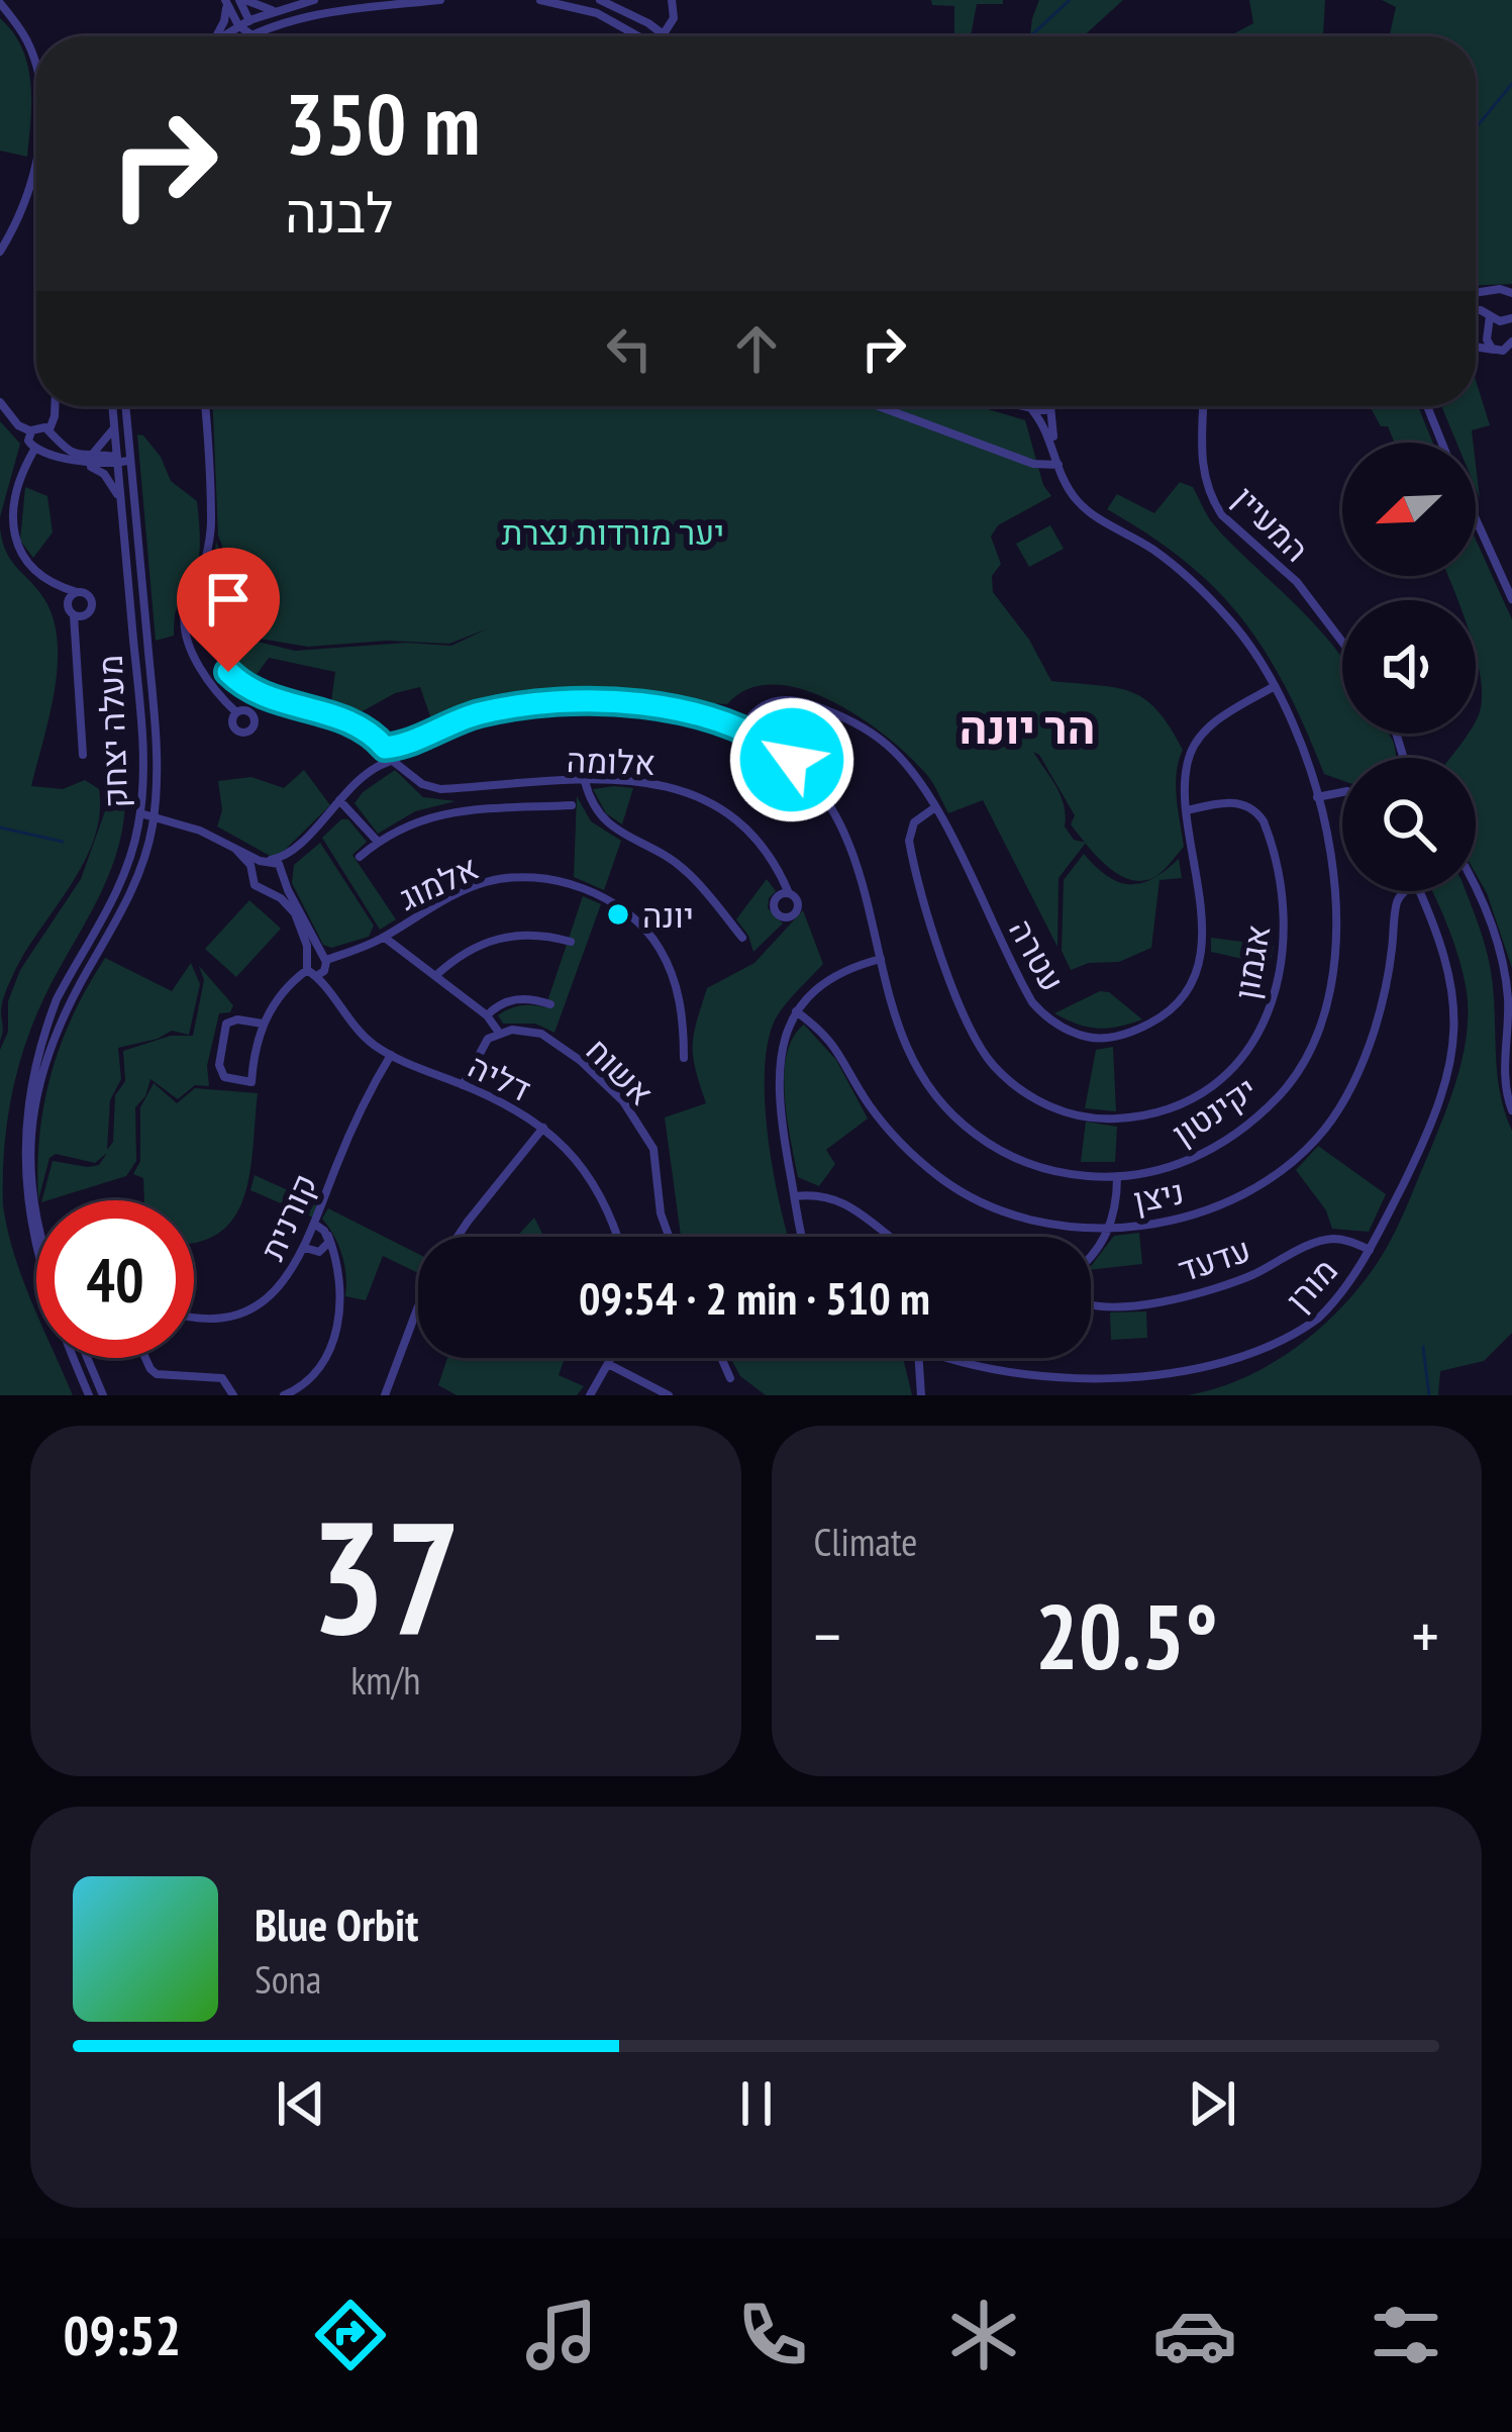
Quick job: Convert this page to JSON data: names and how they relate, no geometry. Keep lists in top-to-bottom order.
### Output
{
  "streets": {
    "street": [
      "המעיין",
      "מעלה יצחק",
      "אלומה",
      "אלמוג",
      "עטרה",
      "אגמון",
      "אשוח",
      "דליה",
      "יקינטון",
      "ניצן",
      "קורנית",
      "עדעד",
      "מורן"
    ]
  },
  "crossings": [
    ["אלומה", "יקינטון"],
    ["עטרה", "אגמון"],
    ["עטרה", "יקינטון"],
    ["דליה", "קורנית"],
    ["עדעד", "מורן"]
  ],
  "districts": ["הר יונה"],
  "parks": ["יער מורדות נצרת"],
  "places": ["יונה"],
  "north": "bottom left",
  "page": {
    "turn": ["350 m", "לבנה"],
    "limit": "40",
    "trip": "09:54 · 2 min · 510 m",
    "tile": [
      ["37", "km/h"],
      "Climate"
    ],
    "heat": ["−", "20.5°", "+"],
    "song": ["Blue Orbit", "Sona"],
    "tabs": "09:52"
  }
}
